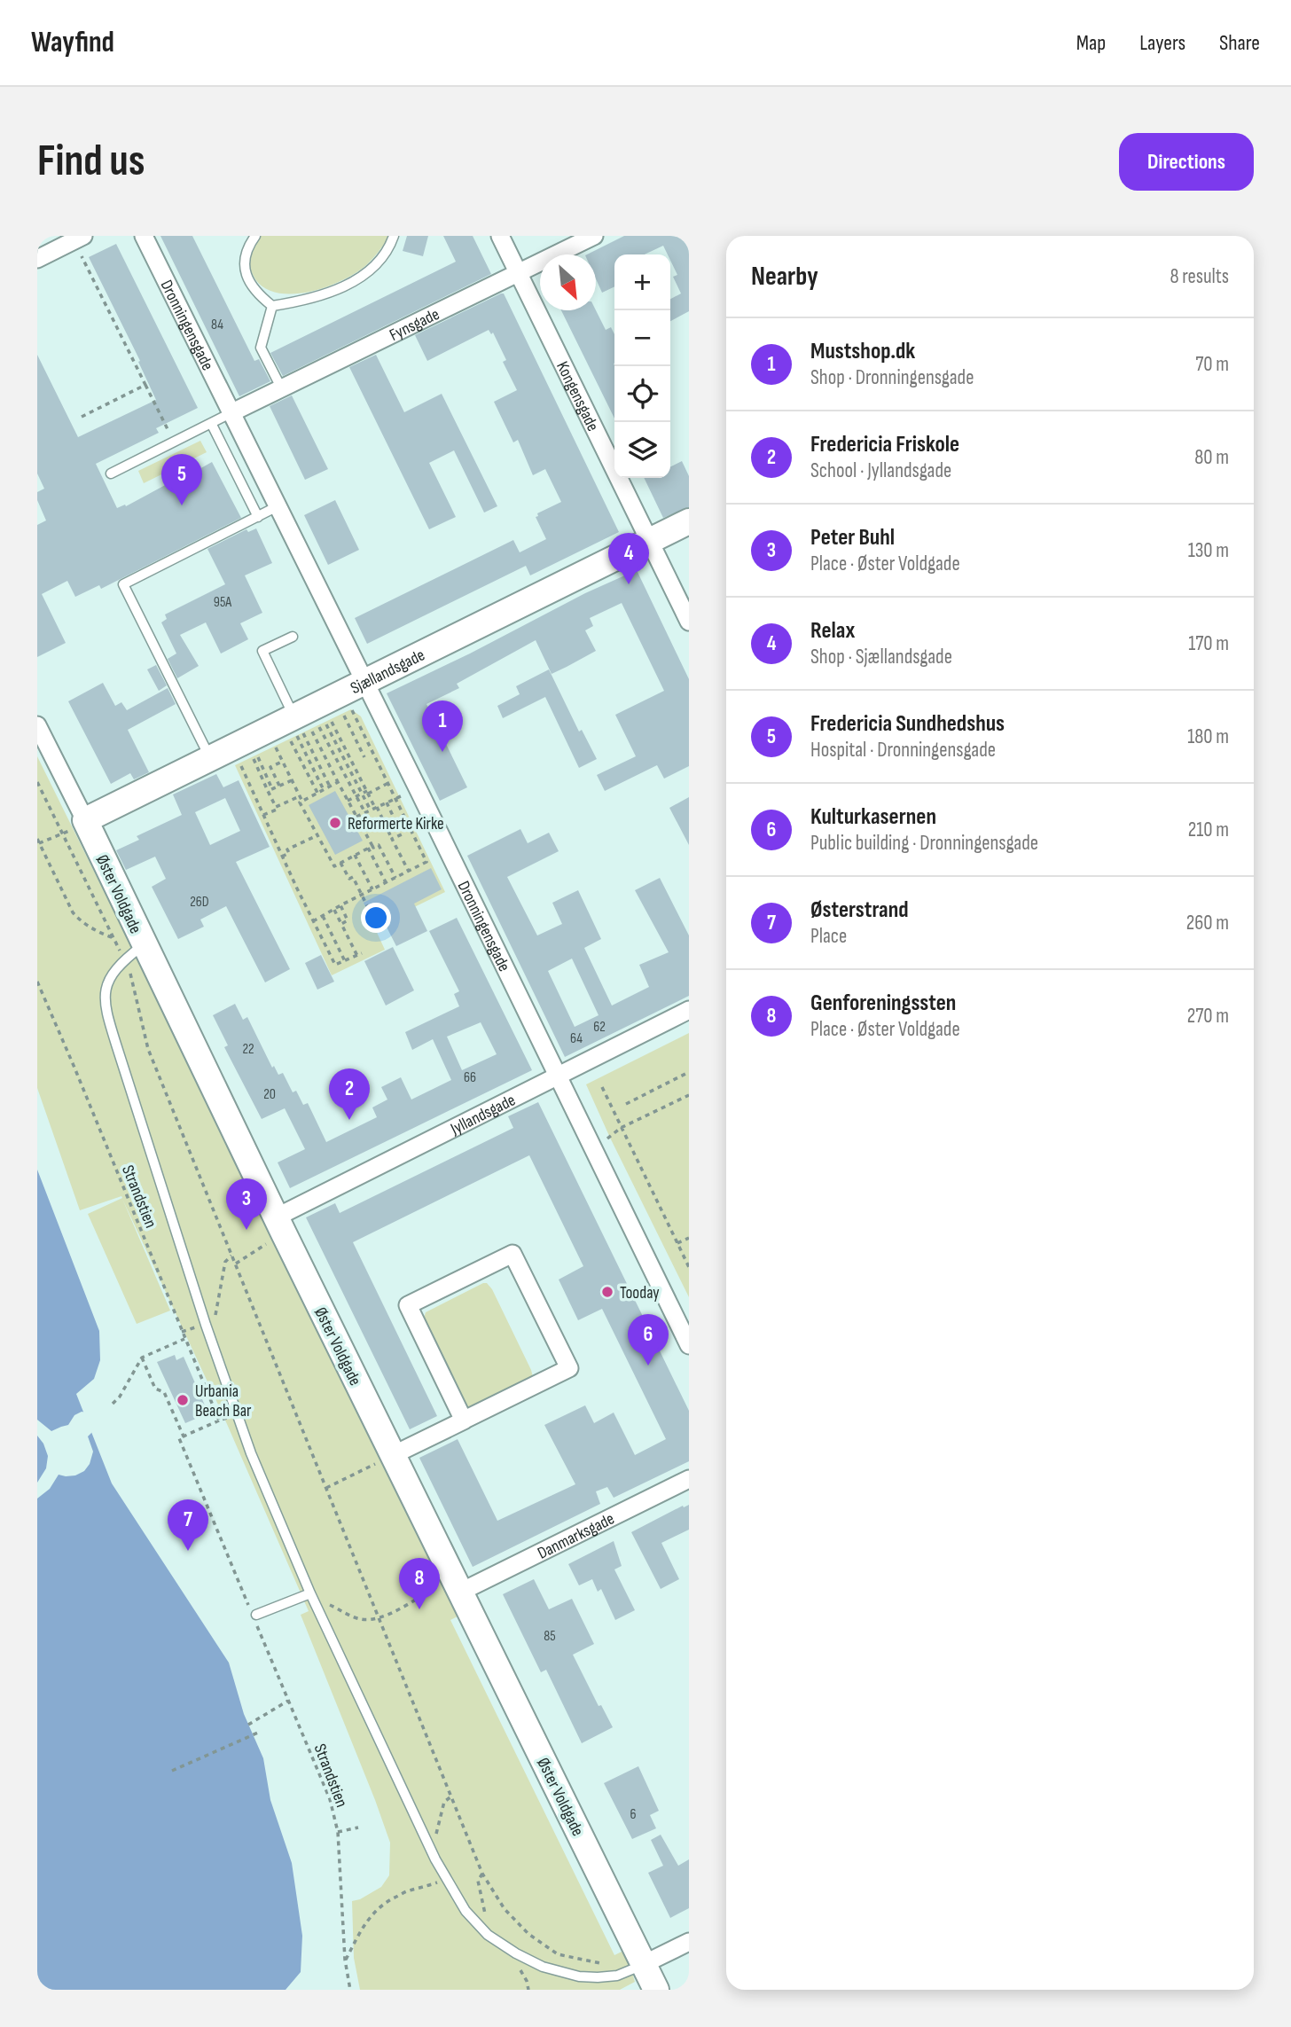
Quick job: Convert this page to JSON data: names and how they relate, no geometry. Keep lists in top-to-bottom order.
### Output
{
  "streets": {
    "street": [
      "Dronningensgade",
      "Fynsgade",
      "Kongensgade",
      "Sjællandsgade",
      "Øster Voldgade",
      "Jyllandsgade",
      "Danmarksgade"
    ],
    "path": ["Strandstien"]
  },
  "crossings": [
    ["Dronningensgade", "Fynsgade"],
    ["Dronningensgade", "Sjællandsgade"],
    ["Dronningensgade", "Jyllandsgade"],
    ["Fynsgade", "Kongensgade"],
    ["Kongensgade", "Sjællandsgade"],
    ["Sjællandsgade", "Øster Voldgade"],
    ["Øster Voldgade", "Jyllandsgade"],
    ["Øster Voldgade", "Danmarksgade"]
  ],
  "places": ["Reformerte Kirke", "Tooday", "Urbania Beach Bar"],
  "house_numbers": [
    "84",
    "95A",
    "26D",
    "62",
    "64",
    "22",
    "66",
    "20",
    "85",
    "6"
  ],
  "north": "bottom right",
  "page": {
    "header": "Wayfind",
    "nav": ["Map", "Layers", "Share"],
    "buttons": "Directions",
    "title": "Find us",
    "heading": ["Nearby", "8 results"],
    "map_buttons": ["+", "−"],
    "list": [
      {
        "mark": "1",
        "name": "Mustshop.dk",
        "note": "Shop · Dronningensgade",
        "value": "70 m"
      },
      {
        "mark": "2",
        "name": "Fredericia Friskole",
        "note": "School · Jyllandsgade",
        "value": "80 m"
      },
      {
        "mark": "3",
        "name": "Peter Buhl",
        "note": "Place · Øster Voldgade",
        "value": "130 m"
      },
      {
        "mark": "4",
        "name": "Relax",
        "note": "Shop · Sjællandsgade",
        "value": "170 m"
      },
      {
        "mark": "5",
        "name": "Fredericia Sundhedshus",
        "note": "Hospital · Dronningensgade",
        "value": "180 m"
      },
      {
        "mark": "6",
        "name": "Kulturkasernen",
        "note": "Public building · Dronningensgade",
        "value": "210 m"
      },
      {
        "mark": "7",
        "name": "Østerstrand",
        "note": "Place",
        "value": "260 m"
      },
      {
        "mark": "8",
        "name": "Genforeningssten",
        "note": "Place · Øster Voldgade",
        "value": "270 m"
      }
    ],
    "pins": [
      "5",
      "4",
      "1",
      "2",
      "3",
      "6",
      "7",
      "8"
    ]
  }
}
